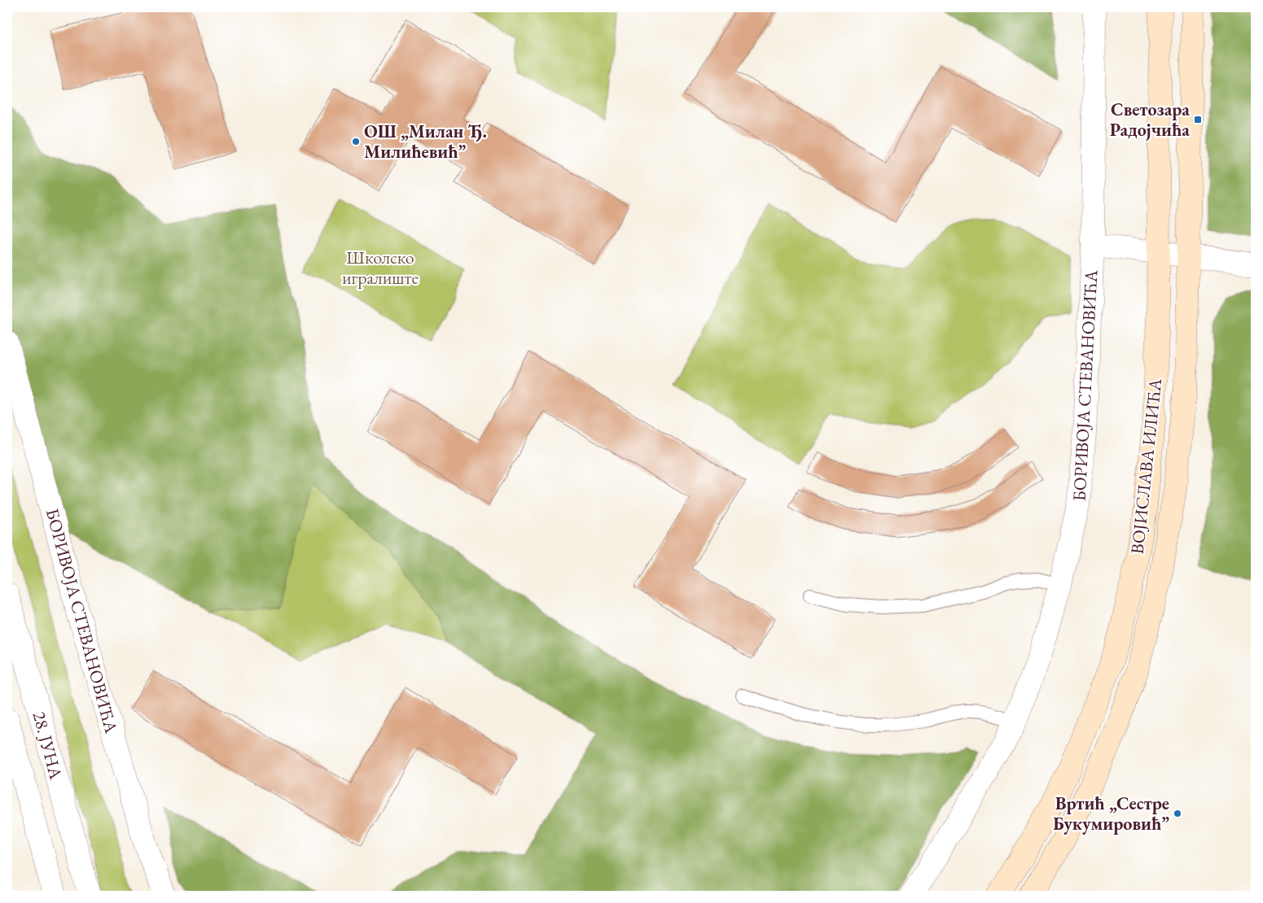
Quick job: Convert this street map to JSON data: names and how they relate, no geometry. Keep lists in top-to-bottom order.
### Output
{
  "streets": {
    "main road": ["ВОЈИСЛАВА ИЛИЋА"],
    "street": ["БОРИВОЈА СТЕВАНОВИЋА", "28. ЈУНА"]
  },
  "parks": ["Школско игралиште"],
  "places": {
    "transit": ["Светозара Радојчића"],
    "other": ["ОШ „Милан Ђ. Милићевић”", "Вртић „Сестре Букумировић”"]
  }
}
